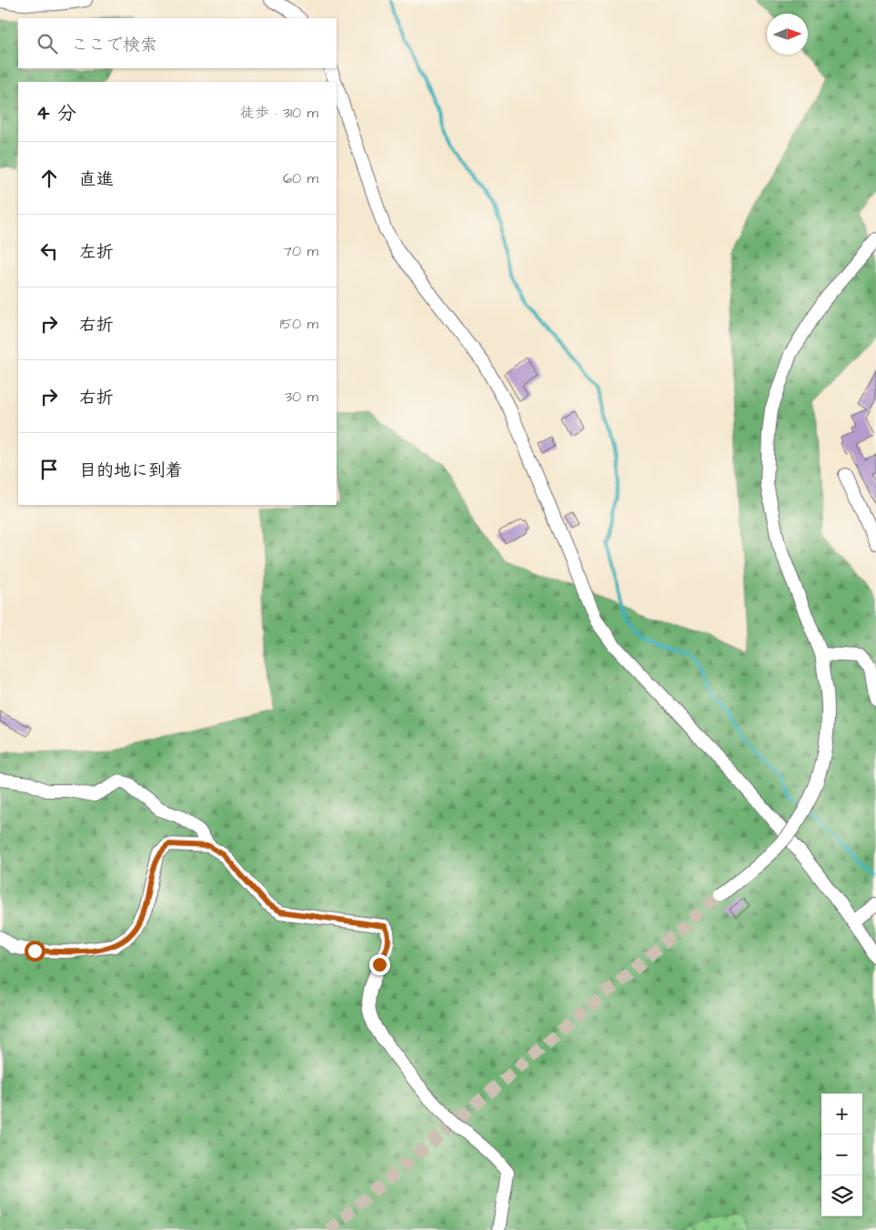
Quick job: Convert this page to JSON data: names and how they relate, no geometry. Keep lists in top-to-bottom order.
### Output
{
  "north": "right",
  "page": {
    "search": "ここで検索",
    "heading": ["4 分", "徒歩 · 310 m"],
    "list": [
      ["直進", "60 m"],
      ["左折", "70 m"],
      ["右折", "150 m"],
      ["右折", "30 m"],
      "目的地に到着"
    ],
    "map_buttons": ["+", "−"]
  }
}
